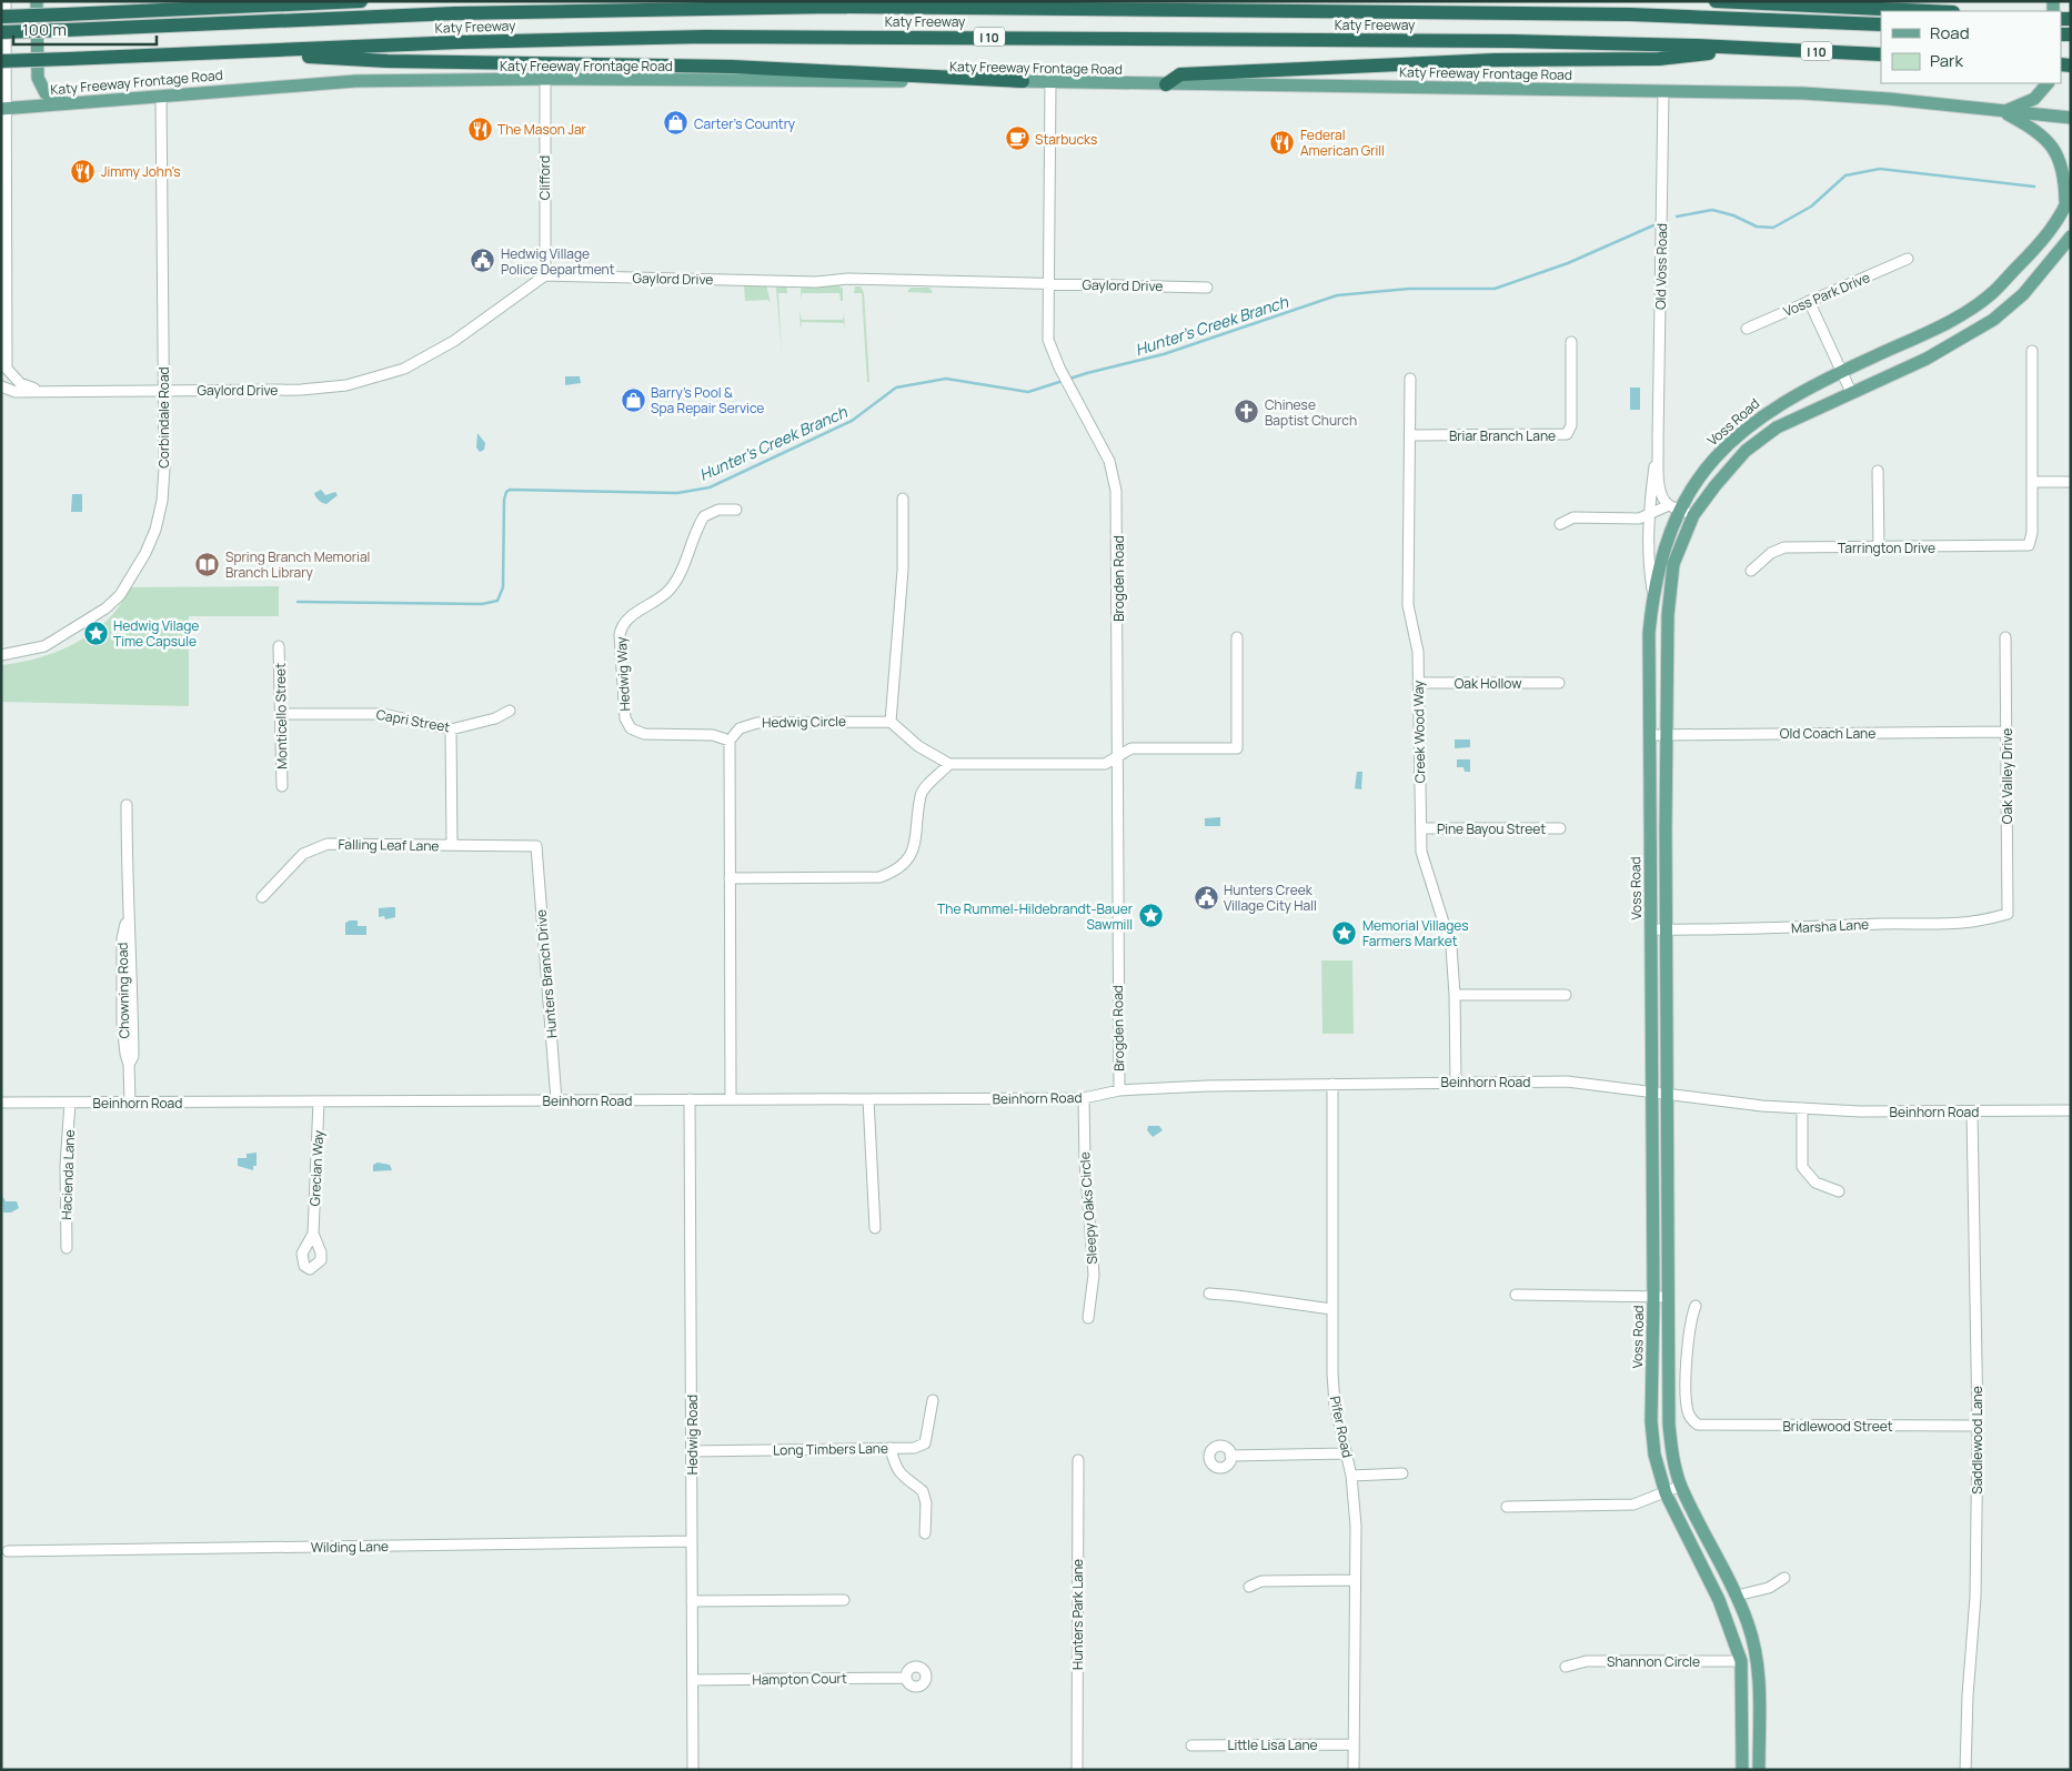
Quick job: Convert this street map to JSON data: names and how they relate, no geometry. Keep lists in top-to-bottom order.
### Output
{
  "streets": {
    "highway": ["Katy Freeway", "I 10"],
    "main road": ["Katy Freeway Frontage Road", "Voss Road"],
    "street": [
      "Clifford",
      "Old Voss Road",
      "Gaylord Drive",
      "Voss Park Drive",
      "Corbindale Road",
      "Briar Branch Lane",
      "Tarrington Drive",
      "Brogden Road",
      "Hedwig Way",
      "Oak Hollow",
      "Monticello Street",
      "Capri Street",
      "Hedwig Circle",
      "Creek Wood Way",
      "Old Coach Lane",
      "Oak Valley Drive",
      "Pine Bayou Street",
      "Falling Leaf Lane",
      "Marsha Lane",
      "Hunters Branch Drive",
      "Chowning Road",
      "Beinhorn Road",
      "Grecian Way",
      "Hacienda Lane",
      "Sleepy Oaks Circle",
      "Bridlewood Street",
      "Pifer Road",
      "Hedwig Road",
      "Saddlewood Lane",
      "Long Timbers Lane",
      "Wilding Lane",
      "Hunters Park Lane",
      "Shannon Circle",
      "Hampton Court",
      "Little Lisa Lane"
    ]
  },
  "crossings": [
    ["Katy Freeway Frontage Road", "Clifford"],
    ["Katy Freeway Frontage Road", "Old Voss Road"],
    ["Katy Freeway Frontage Road", "Corbindale Road"],
    ["Katy Freeway Frontage Road", "Brogden Road"],
    ["Clifford", "Gaylord Drive"],
    ["Old Voss Road", "Voss Road"],
    ["Gaylord Drive", "Corbindale Road"],
    ["Gaylord Drive", "Brogden Road"],
    ["Voss Road", "Old Coach Lane"],
    ["Voss Road", "Marsha Lane"],
    ["Voss Road", "Beinhorn Road"],
    ["Voss Road", "Shannon Circle"],
    ["Briar Branch Lane", "Creek Wood Way"],
    ["Brogden Road", "Beinhorn Road"],
    ["Hedwig Way", "Hedwig Circle"],
    ["Oak Hollow", "Creek Wood Way"],
    ["Monticello Street", "Capri Street"],
    ["Creek Wood Way", "Pine Bayou Street"],
    ["Creek Wood Way", "Beinhorn Road"],
    ["Old Coach Lane", "Oak Valley Drive"],
    ["Oak Valley Drive", "Marsha Lane"],
    ["Falling Leaf Lane", "Hunters Branch Drive"],
    ["Hunters Branch Drive", "Beinhorn Road"],
    ["Chowning Road", "Beinhorn Road"],
    ["Beinhorn Road", "Grecian Way"],
    ["Beinhorn Road", "Hacienda Lane"],
    ["Beinhorn Road", "Sleepy Oaks Circle"],
    ["Beinhorn Road", "Pifer Road"],
    ["Beinhorn Road", "Hedwig Road"],
    ["Beinhorn Road", "Saddlewood Lane"],
    ["Bridlewood Street", "Saddlewood Lane"],
    ["Pifer Road", "Little Lisa Lane"],
    ["Hedwig Road", "Long Timbers Lane"],
    ["Hedwig Road", "Wilding Lane"],
    ["Hedwig Road", "Hampton Court"]
  ],
  "water": ["Hunter's Creek Branch"],
  "places": {
    "shop": ["Carter's Country", "Barry's Pool & Spa Repair Service"],
    "restaurant": ["The Mason Jar", "Federal American Grill", "Jimmy John's"],
    "cafe": ["Starbucks"],
    "public building": ["Hedwig Village Police Department", "Hunters Creek Village City Hall"],
    "church": ["Chinese Baptist Church"],
    "library": ["Spring Branch Memorial Branch Library"],
    "place": ["Hedwig Vilage Time Capsule", "The Rummel-Hildebrandt-Bauer Sawmill", "Memorial Villages Farmers Market"]
  },
  "legend": ["Road", "Park"],
  "scale_bar": "100 m"
}
